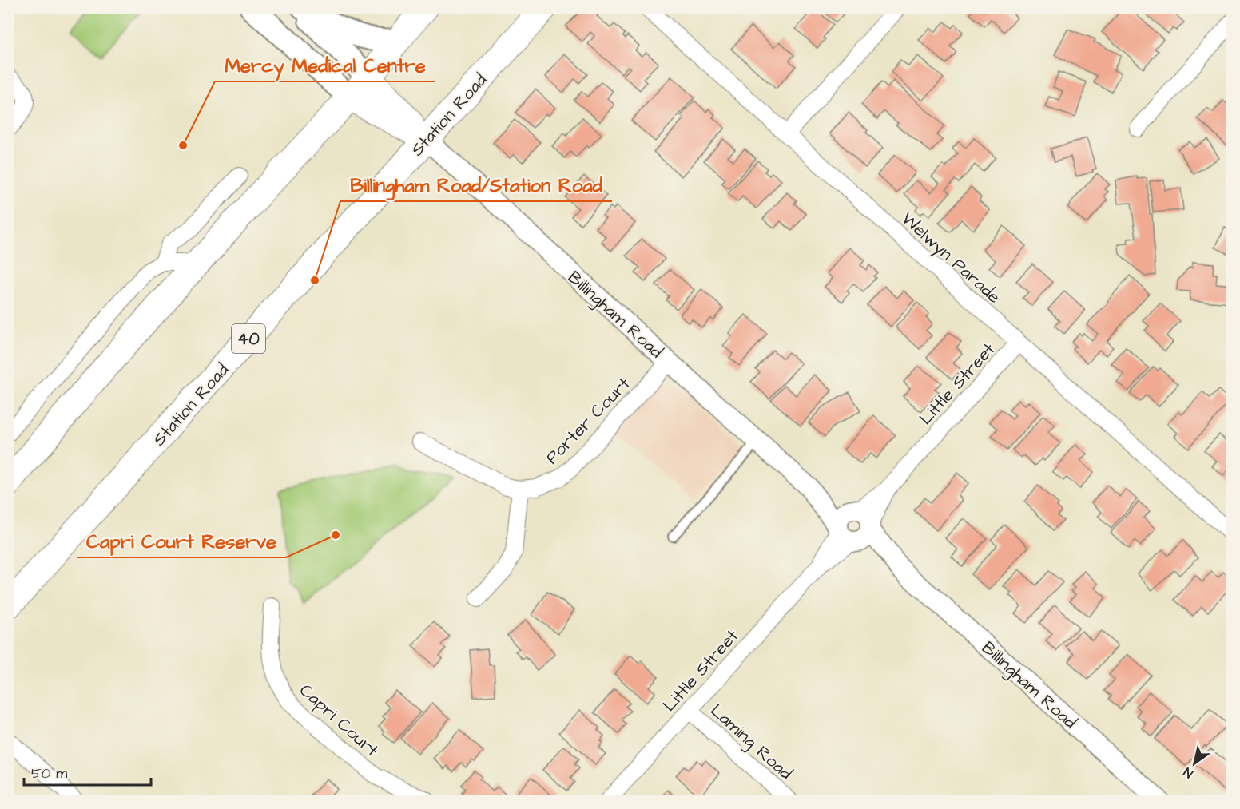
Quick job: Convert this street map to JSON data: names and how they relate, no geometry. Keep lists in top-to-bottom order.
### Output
{
  "streets": {
    "main road": ["Station Road", "40"],
    "street": [
      "Welwyn Parade",
      "Billingham Road",
      "Little Street",
      "Porter Court",
      "Capri Court",
      "Laming Road"
    ]
  },
  "crossings": [
    ["Station Road", "Billingham Road"],
    ["Welwyn Parade", "Little Street"],
    ["Billingham Road", "Little Street"],
    ["Billingham Road", "Porter Court"],
    ["Little Street", "Laming Road"]
  ],
  "places": ["Mercy Medical Centre", "Billingham Road/Station Road", "Capri Court Reserve"],
  "scale_bar": "50 m",
  "north": "bottom left"
}
